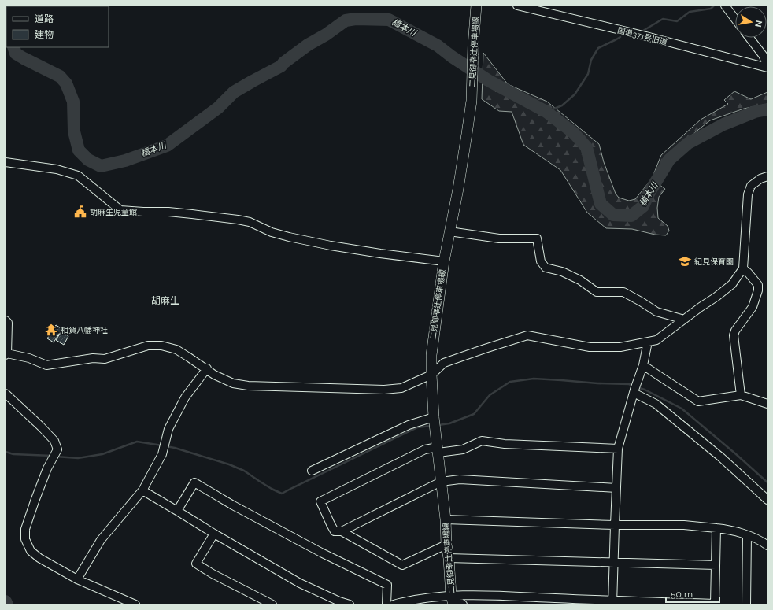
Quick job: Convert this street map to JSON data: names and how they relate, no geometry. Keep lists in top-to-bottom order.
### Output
{
  "streets": {
    "main road": ["二見御幸辻停車場線"],
    "street": ["国道371号旧道"]
  },
  "districts": ["胡麻生"],
  "water": ["橋本川"],
  "places": {
    "public building": ["胡麻生児童館"],
    "school or university": ["紀見保育園"],
    "temple": ["相賀八幡神社"]
  },
  "legend": ["道路", "建物"],
  "scale_bar": "50 m",
  "north": "right"
}
